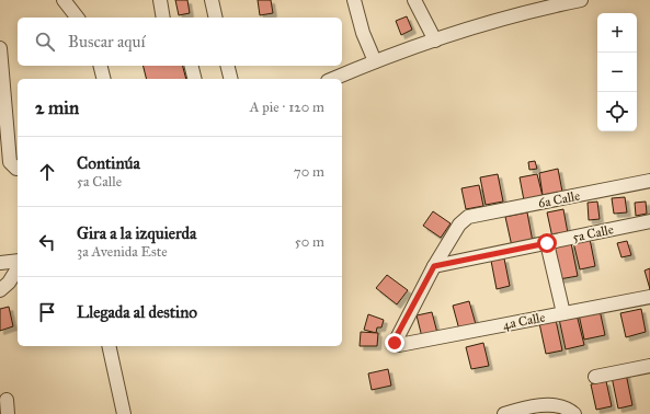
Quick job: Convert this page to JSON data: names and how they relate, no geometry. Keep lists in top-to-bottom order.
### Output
{
  "streets": {
    "street": ["6a Calle", "5a Calle", "4a Calle"]
  },
  "crossings": [
    ["6a Calle", "5a Calle"],
    ["6a Calle", "4a Calle"],
    ["5a Calle", "4a Calle"]
  ],
  "page": {
    "map_buttons": ["+", "−"],
    "search": "Buscar aquí",
    "heading": ["2 min", "A pie · 120 m"],
    "list": [
      ["Continúa", "5a Calle", "70 m"],
      ["Gira a la izquierda", "3a Avenida Este", "50 m"],
      "Llegada al destino"
    ]
  }
}
